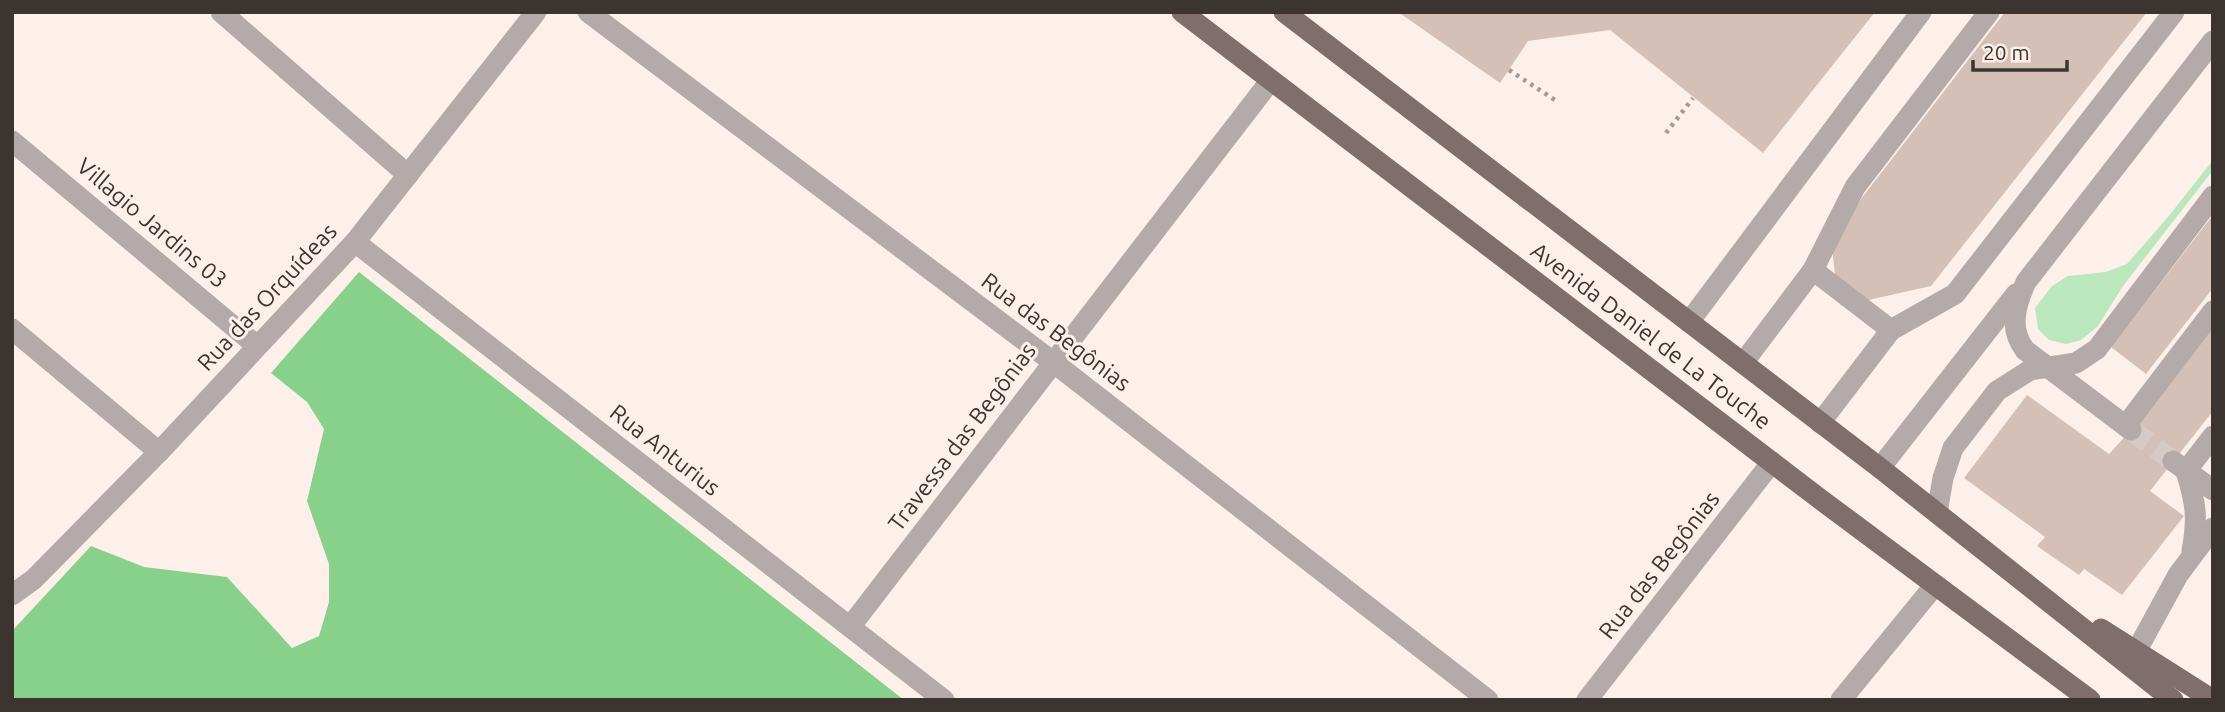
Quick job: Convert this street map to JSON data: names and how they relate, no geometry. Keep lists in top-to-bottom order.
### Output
{
  "streets": {
    "main road": ["Avenida Daniel de La Touche"],
    "street": [
      "Villagio Jardins 03",
      "Rua das Orquídeas",
      "Rua das Begônias",
      "Travessa das Begônias",
      "Rua Anturius"
    ]
  },
  "crossings": [
    ["Villagio Jardins 03", "Rua das Orquídeas"],
    ["Rua das Orquídeas", "Rua Anturius"],
    ["Rua das Begônias", "Avenida Daniel de La Touche"],
    ["Rua das Begônias", "Travessa das Begônias"],
    ["Avenida Daniel de La Touche", "Travessa das Begônias"],
    ["Travessa das Begônias", "Rua Anturius"]
  ],
  "scale_bar": "20 m"
}
